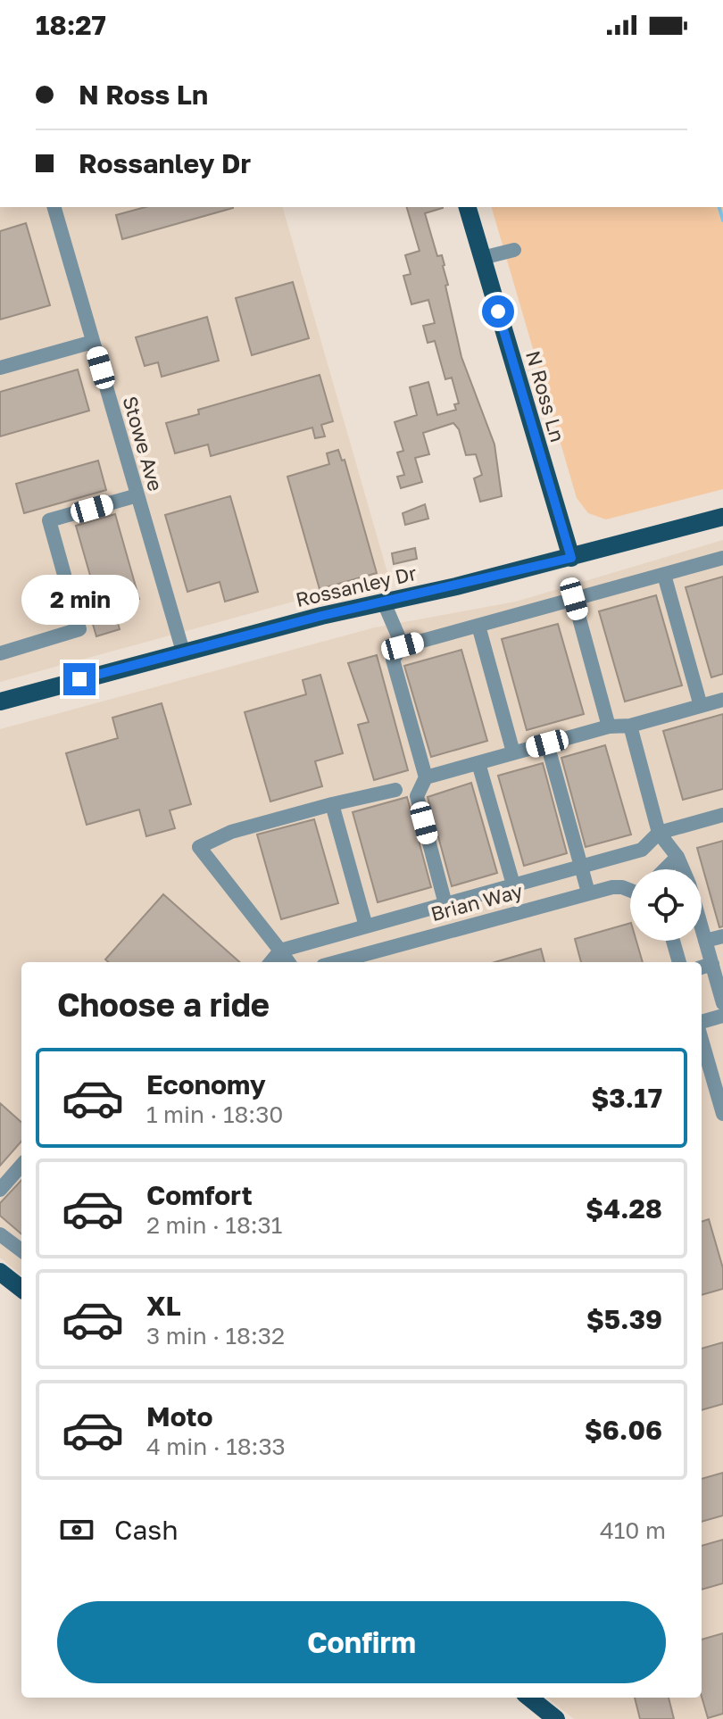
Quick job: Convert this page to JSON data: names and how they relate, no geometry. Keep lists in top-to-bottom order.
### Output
{
  "streets": {
    "main road": ["N Ross Ln", "Rossanley Dr"],
    "street": ["Stowe Ave", "Brian Way"]
  },
  "crossings": [
    ["N Ross Ln", "Rossanley Dr"],
    ["Stowe Ave", "Rossanley Dr"]
  ],
  "page": {
    "status": "18:27",
    "banner": ["N Ross Ln", "Rossanley Dr"],
    "bubble": "2 min",
    "heading": "Choose a ride",
    "list": [
      {
        "name": "Economy",
        "note": "1 min · 18:30",
        "value": "$3.17"
      },
      {
        "name": "Comfort",
        "note": "2 min · 18:31",
        "value": "$4.28"
      },
      {
        "name": "XL",
        "note": "3 min · 18:32",
        "value": "$5.39"
      },
      {
        "name": "Moto",
        "note": "4 min · 18:33",
        "value": "$6.06"
      }
    ],
    "pay": ["Cash", "410 m"],
    "buttons": "Confirm"
  }
}
